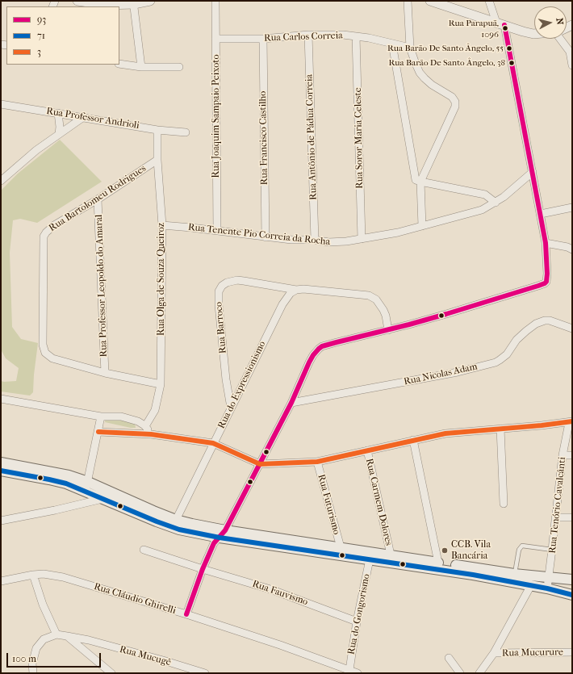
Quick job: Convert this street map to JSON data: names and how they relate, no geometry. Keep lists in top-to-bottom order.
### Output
{
  "streets": {
    "street": [
      "Rua Carlos Correia",
      "Rua Joaquim Sampaio Peixoto",
      "Rua Professor Andrioli",
      "Rua Antônio de Pádua Correia",
      "Rua Francisco Castilho",
      "Rua Soror Maria Celeste",
      "Rua Bartolomeu Rodrigues",
      "Rua Tenente Pio Correia da Rocha",
      "Rua Olga de Souza Queiroz",
      "Rua Professor Leopoldo do Amaral",
      "Rua Barroco",
      "Rua Nicolas Adam",
      "Rua do Expressionismo",
      "Rua Carmem Dolores",
      "Rua Futurismo",
      "Rua Tenório Cavalcânti",
      "Rua Fauvismo",
      "Rua Cláudio Ghirelli",
      "Rua do Gongorismo",
      "Rua Mucurure",
      "Rua Mucugê"
    ]
  },
  "crossings": [
    ["Rua Carlos Correia", "Rua Joaquim Sampaio Peixoto"],
    ["Rua Carlos Correia", "Rua Antônio de Pádua Correia"],
    ["Rua Carlos Correia", "Rua Francisco Castilho"],
    ["Rua Carlos Correia", "Rua Soror Maria Celeste"],
    ["Rua Joaquim Sampaio Peixoto", "Rua Tenente Pio Correia da Rocha"],
    ["Rua Professor Andrioli", "Rua Olga de Souza Queiroz"],
    ["Rua Antônio de Pádua Correia", "Rua Tenente Pio Correia da Rocha"],
    ["Rua Francisco Castilho", "Rua Tenente Pio Correia da Rocha"],
    ["Rua Soror Maria Celeste", "Rua Tenente Pio Correia da Rocha"],
    ["Rua Bartolomeu Rodrigues", "Rua Olga de Souza Queiroz"],
    ["Rua Bartolomeu Rodrigues", "Rua Professor Leopoldo do Amaral"],
    ["Rua Tenente Pio Correia da Rocha", "Rua Olga de Souza Queiroz"],
    ["Rua Barroco", "Rua do Expressionismo"],
    ["Rua Fauvismo", "Rua do Gongorismo"],
    ["Rua Cláudio Ghirelli", "Rua do Gongorismo"]
  ],
  "places": [
    "Rua Parapuã, 1096",
    "Rua Barão De Santo Ângelo, 55",
    "Rua Barão De Santo Ângelo, 38",
    "CCB. Vila Bancária"
  ],
  "lines": ["transit line 93", "transit line 3", "transit line 71"],
  "legend": ["93", "71", "3"],
  "scale_bar": "100 m",
  "north": "right"
}
